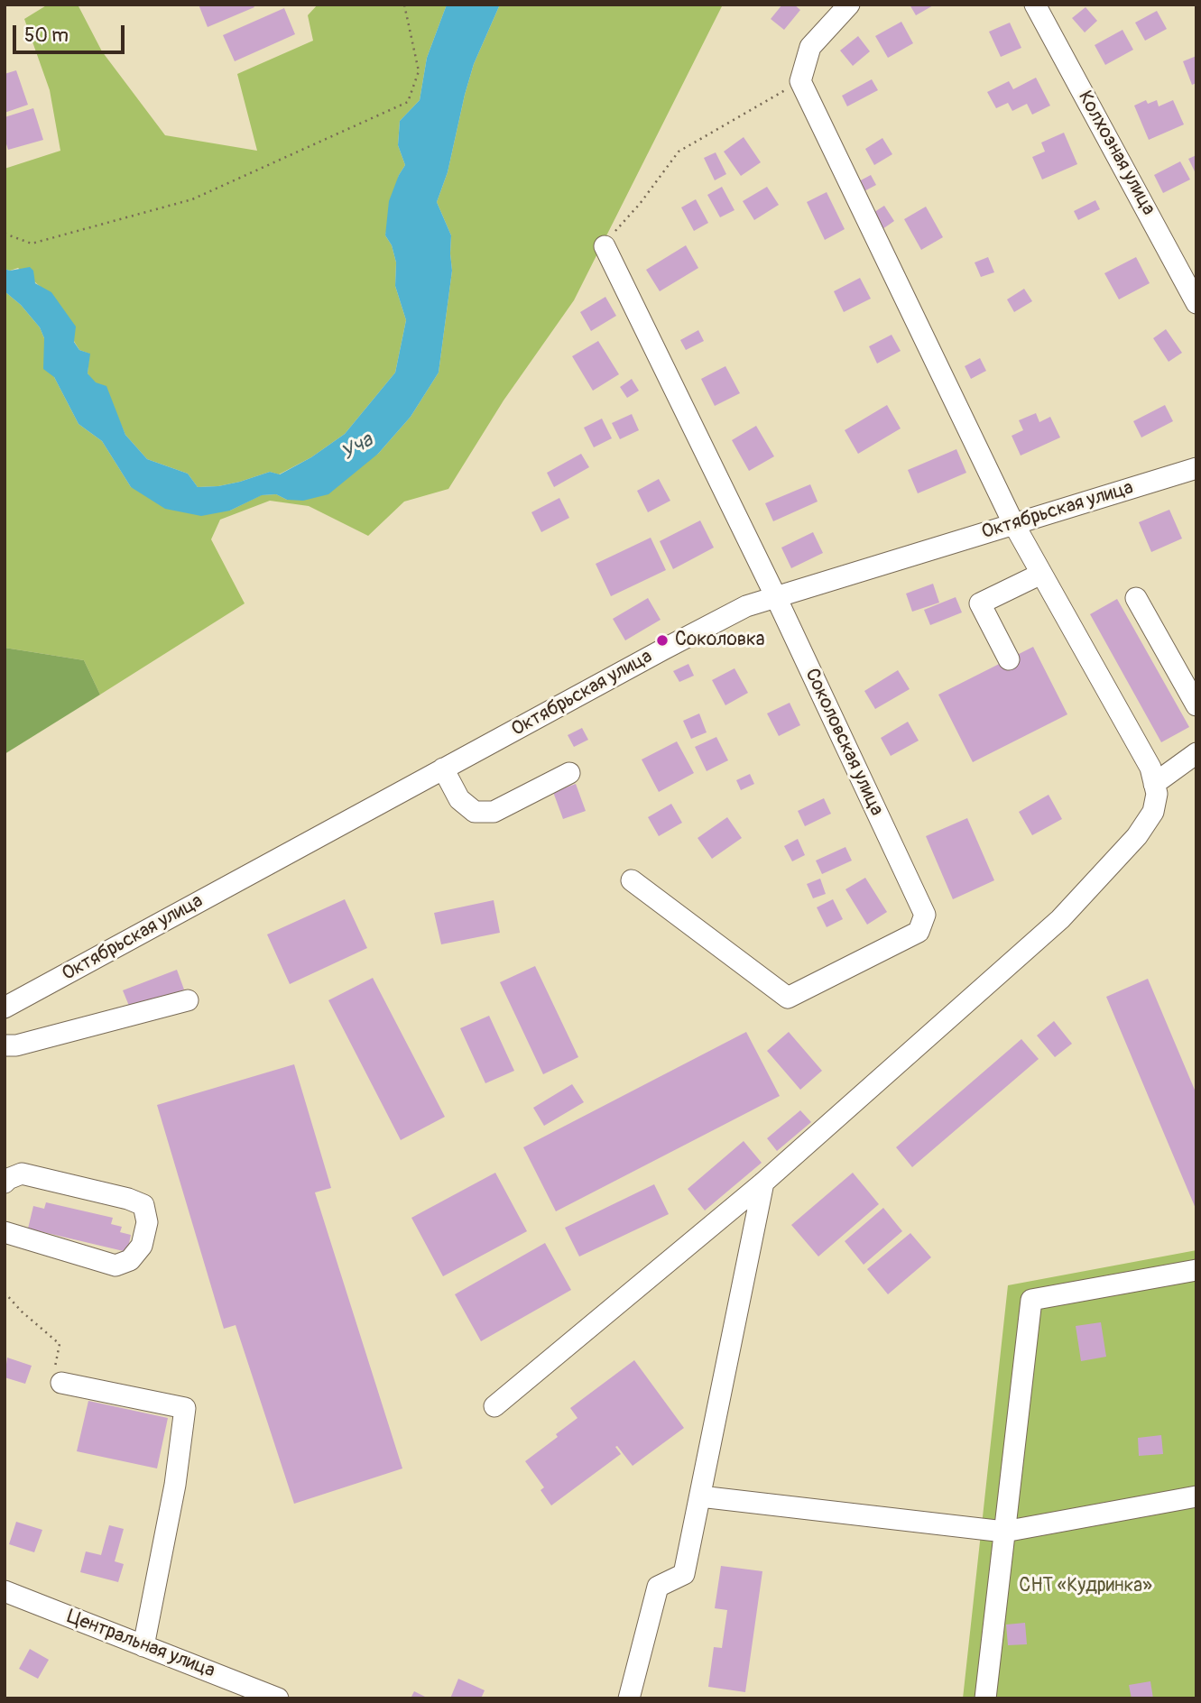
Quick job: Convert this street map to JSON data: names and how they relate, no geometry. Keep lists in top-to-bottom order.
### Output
{
  "streets": {
    "street": [
      "Колхозная улица",
      "Октябрьская улица",
      "Соколовская улица",
      "Центральная улица"
    ]
  },
  "crossings": [
    ["Октябрьская улица", "Соколовская улица"]
  ],
  "water": ["Уча"],
  "parks": ["СНТ «Кудринка»"],
  "places": ["Соколовка"],
  "scale_bar": "50 m"
}
